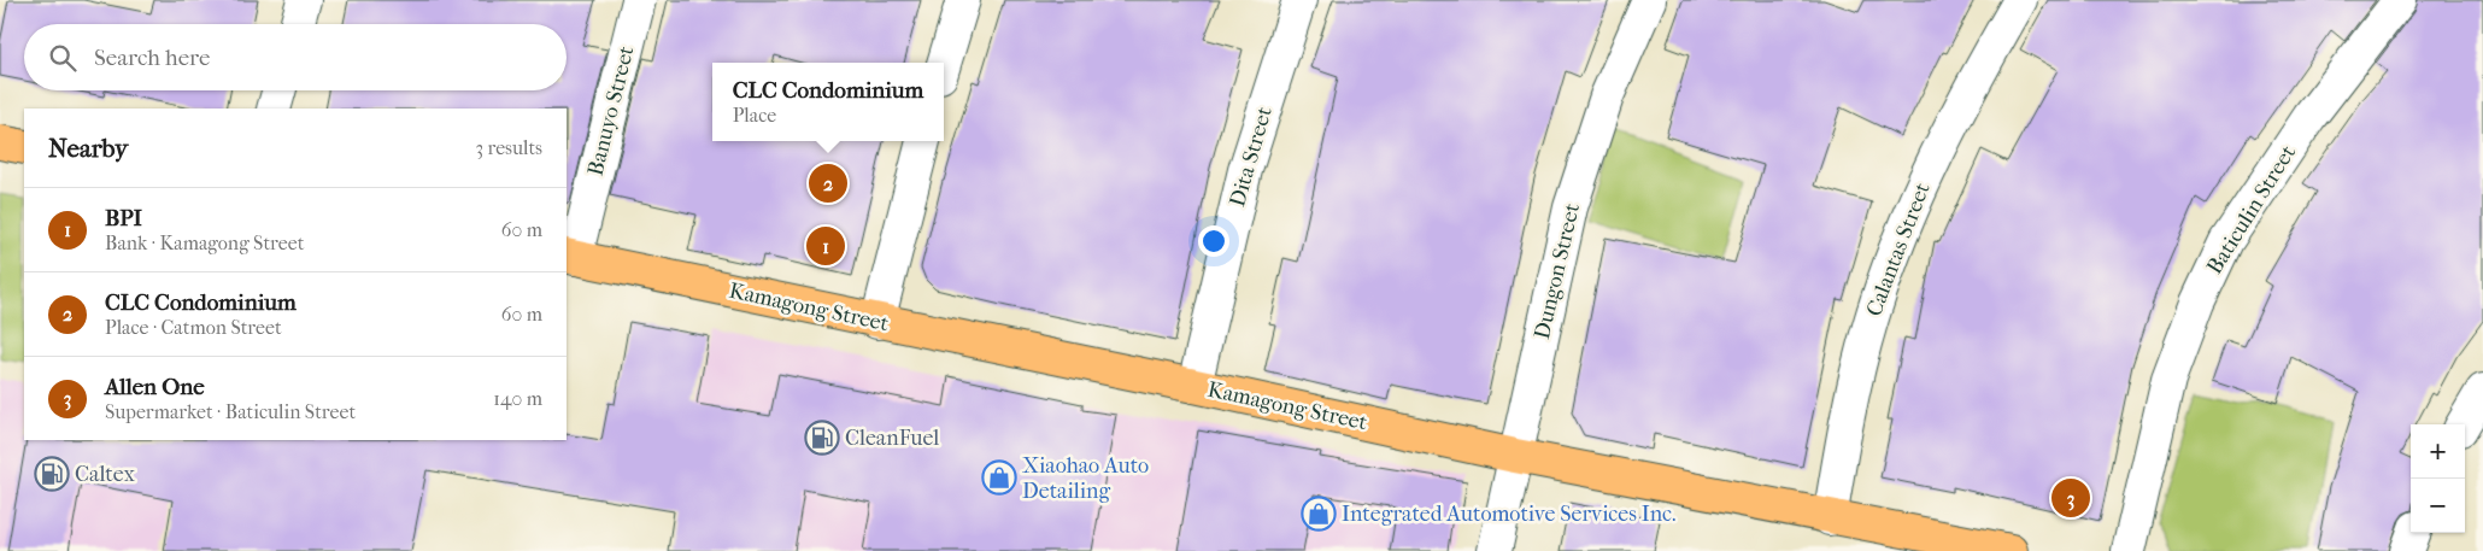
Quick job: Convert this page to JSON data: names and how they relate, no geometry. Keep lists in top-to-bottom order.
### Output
{
  "streets": {
    "main road": ["Kamagong Street"],
    "street": [
      "Banuyo Street",
      "Dita Street",
      "Baticulin Street",
      "Calantas Street",
      "Dungon Street"
    ]
  },
  "crossings": [
    ["Banuyo Street", "Kamagong Street"],
    ["Dita Street", "Kamagong Street"],
    ["Calantas Street", "Kamagong Street"],
    ["Dungon Street", "Kamagong Street"]
  ],
  "places": {
    "fuel station": ["CleanFuel", "Caltex"],
    "shop": ["Xiaohao Auto Detailing", "Integrated Automotive Services Inc."]
  },
  "page": {
    "search": "Search here",
    "popup": ["CLC Condominium", "Place"],
    "heading": ["Nearby", "3 results"],
    "pins": ["2", "1", "3"],
    "list": [
      {
        "mark": "1",
        "name": "BPI",
        "note": "Bank · Kamagong Street",
        "value": "60 m"
      },
      {
        "mark": "2",
        "name": "CLC Condominium",
        "note": "Place · Catmon Street",
        "value": "60 m"
      },
      {
        "mark": "3",
        "name": "Allen One",
        "note": "Supermarket · Baticulin Street",
        "value": "140 m"
      }
    ],
    "map_buttons": ["+", "−"]
  }
}
